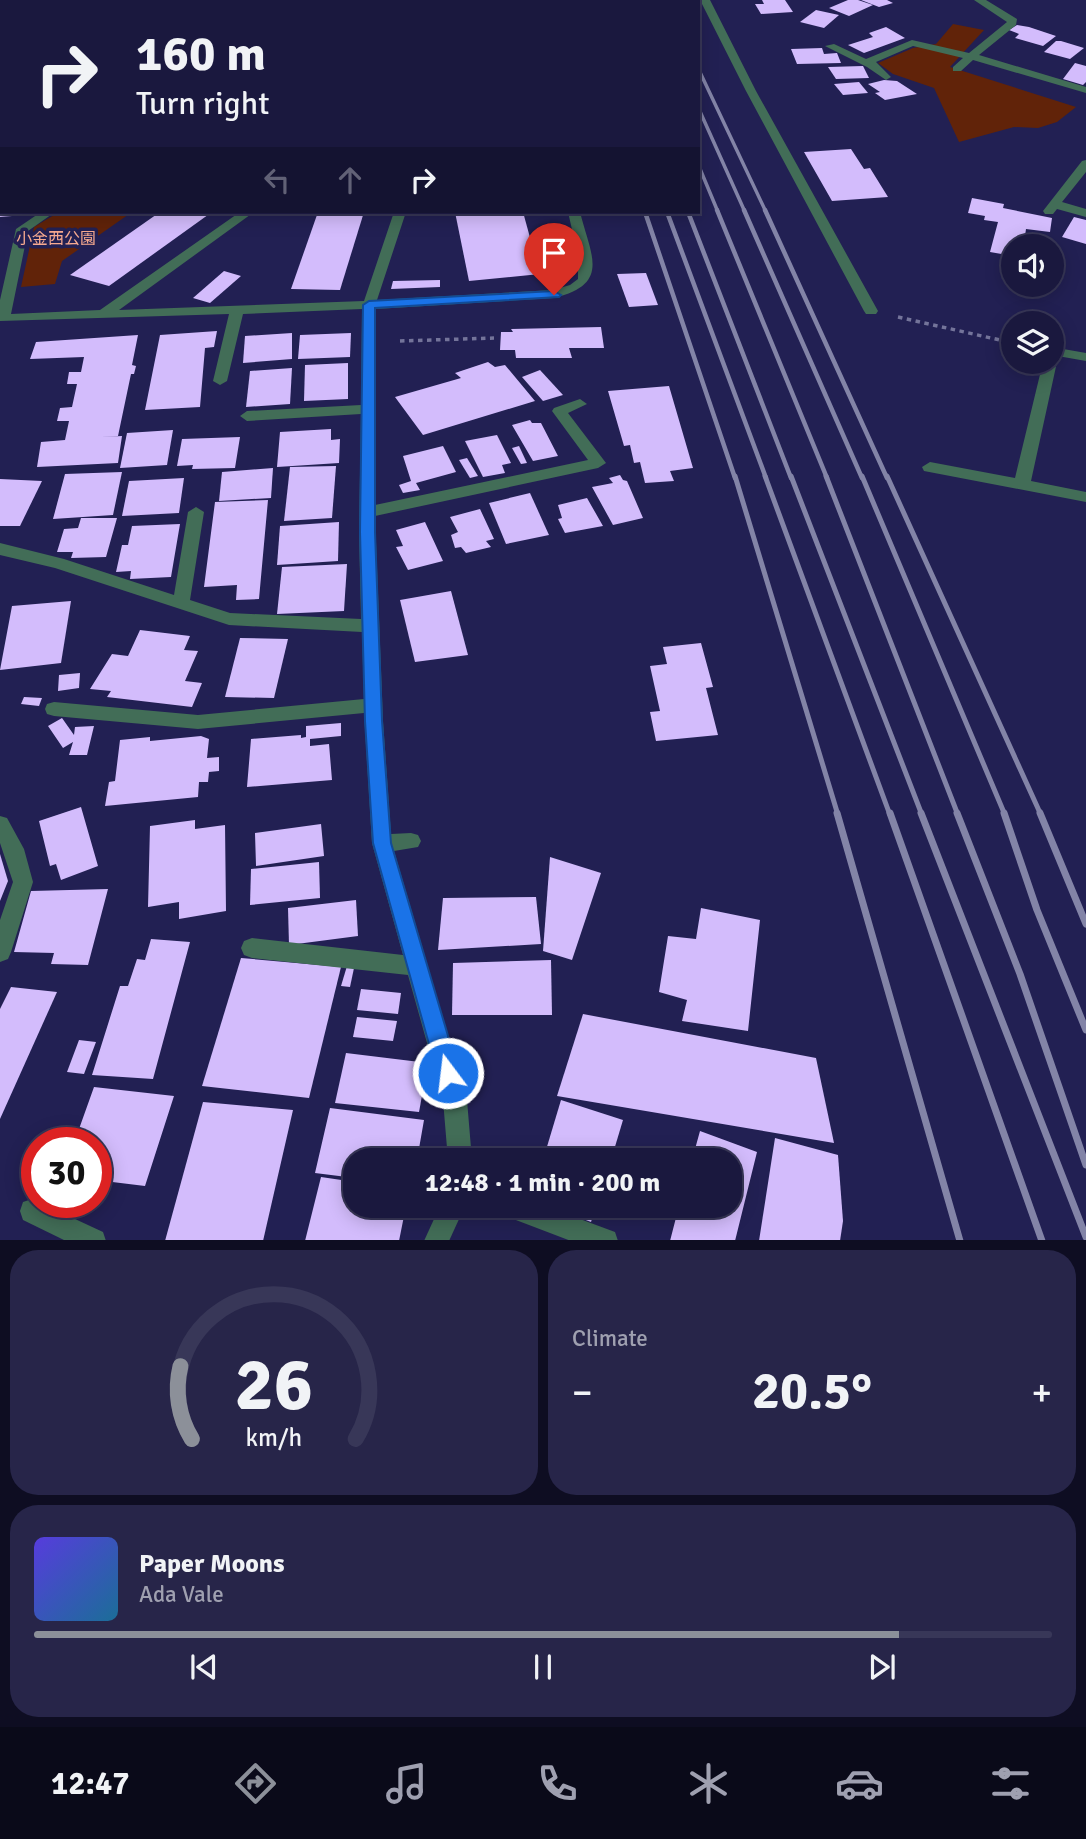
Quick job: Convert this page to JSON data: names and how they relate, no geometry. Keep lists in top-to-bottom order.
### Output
{
  "parks": ["小金西公園"],
  "page": {
    "turn": ["160 m", "Turn right"],
    "limit": "30",
    "trip": "12:48 · 1 min · 200 m",
    "tile": "Climate",
    "heat": ["−", "20.5°", "+"],
    "song": ["Paper Moons", "Ada Vale"],
    "tabs": "12:47",
    "gauge": ["26", "km/h"]
  }
}
